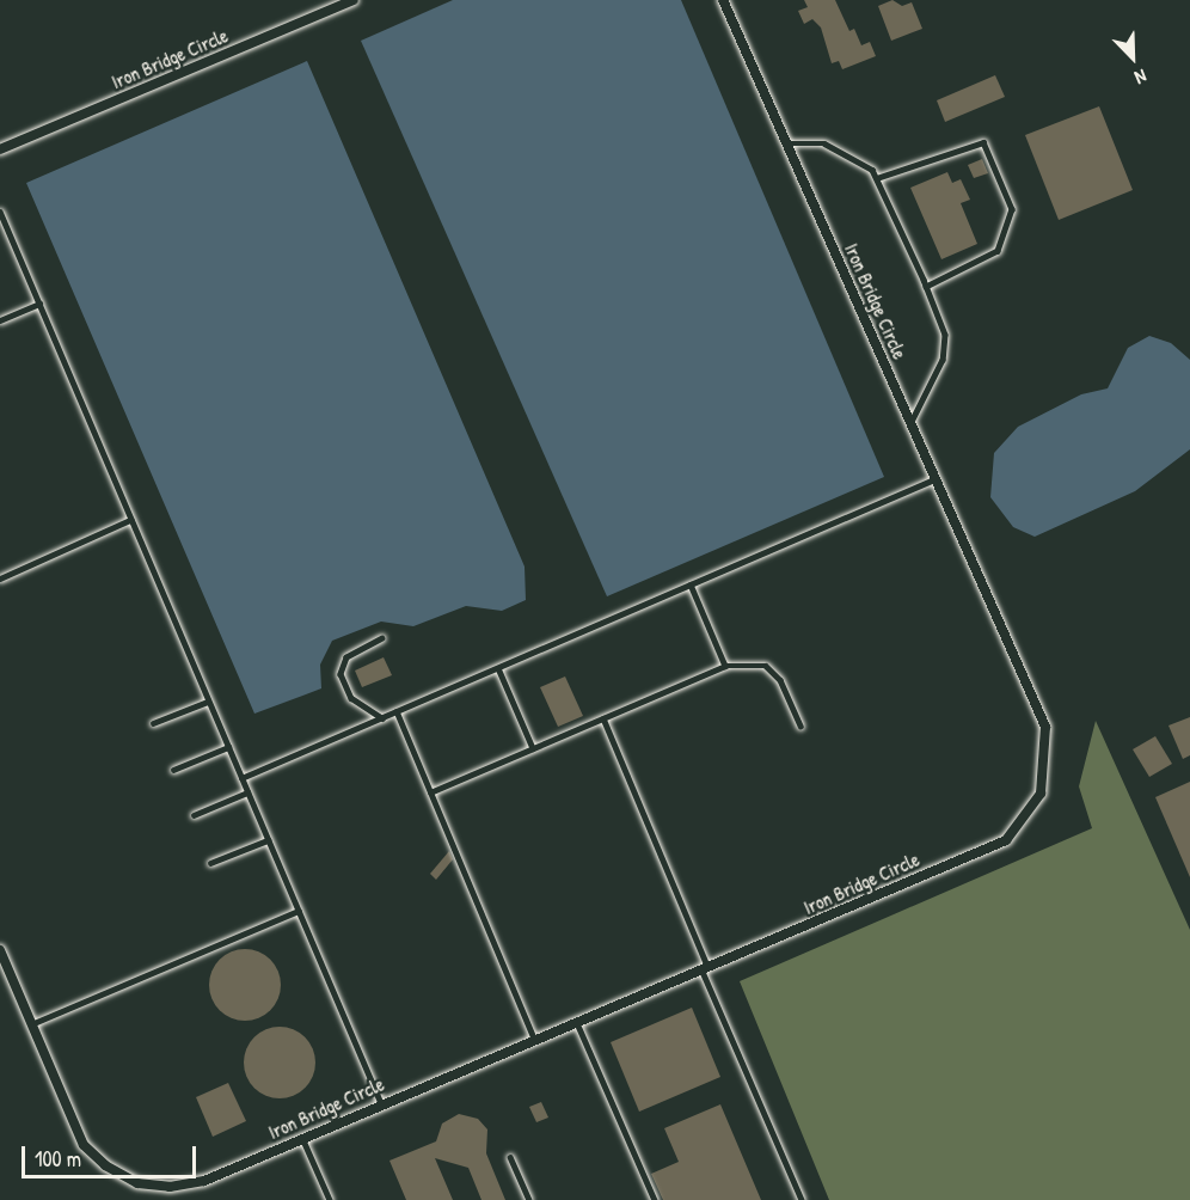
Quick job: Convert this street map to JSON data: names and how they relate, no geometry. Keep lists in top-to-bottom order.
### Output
{
  "streets": {
    "street": ["Iron Bridge Circle"]
  },
  "scale_bar": "100 m",
  "north": "bottom right"
}
